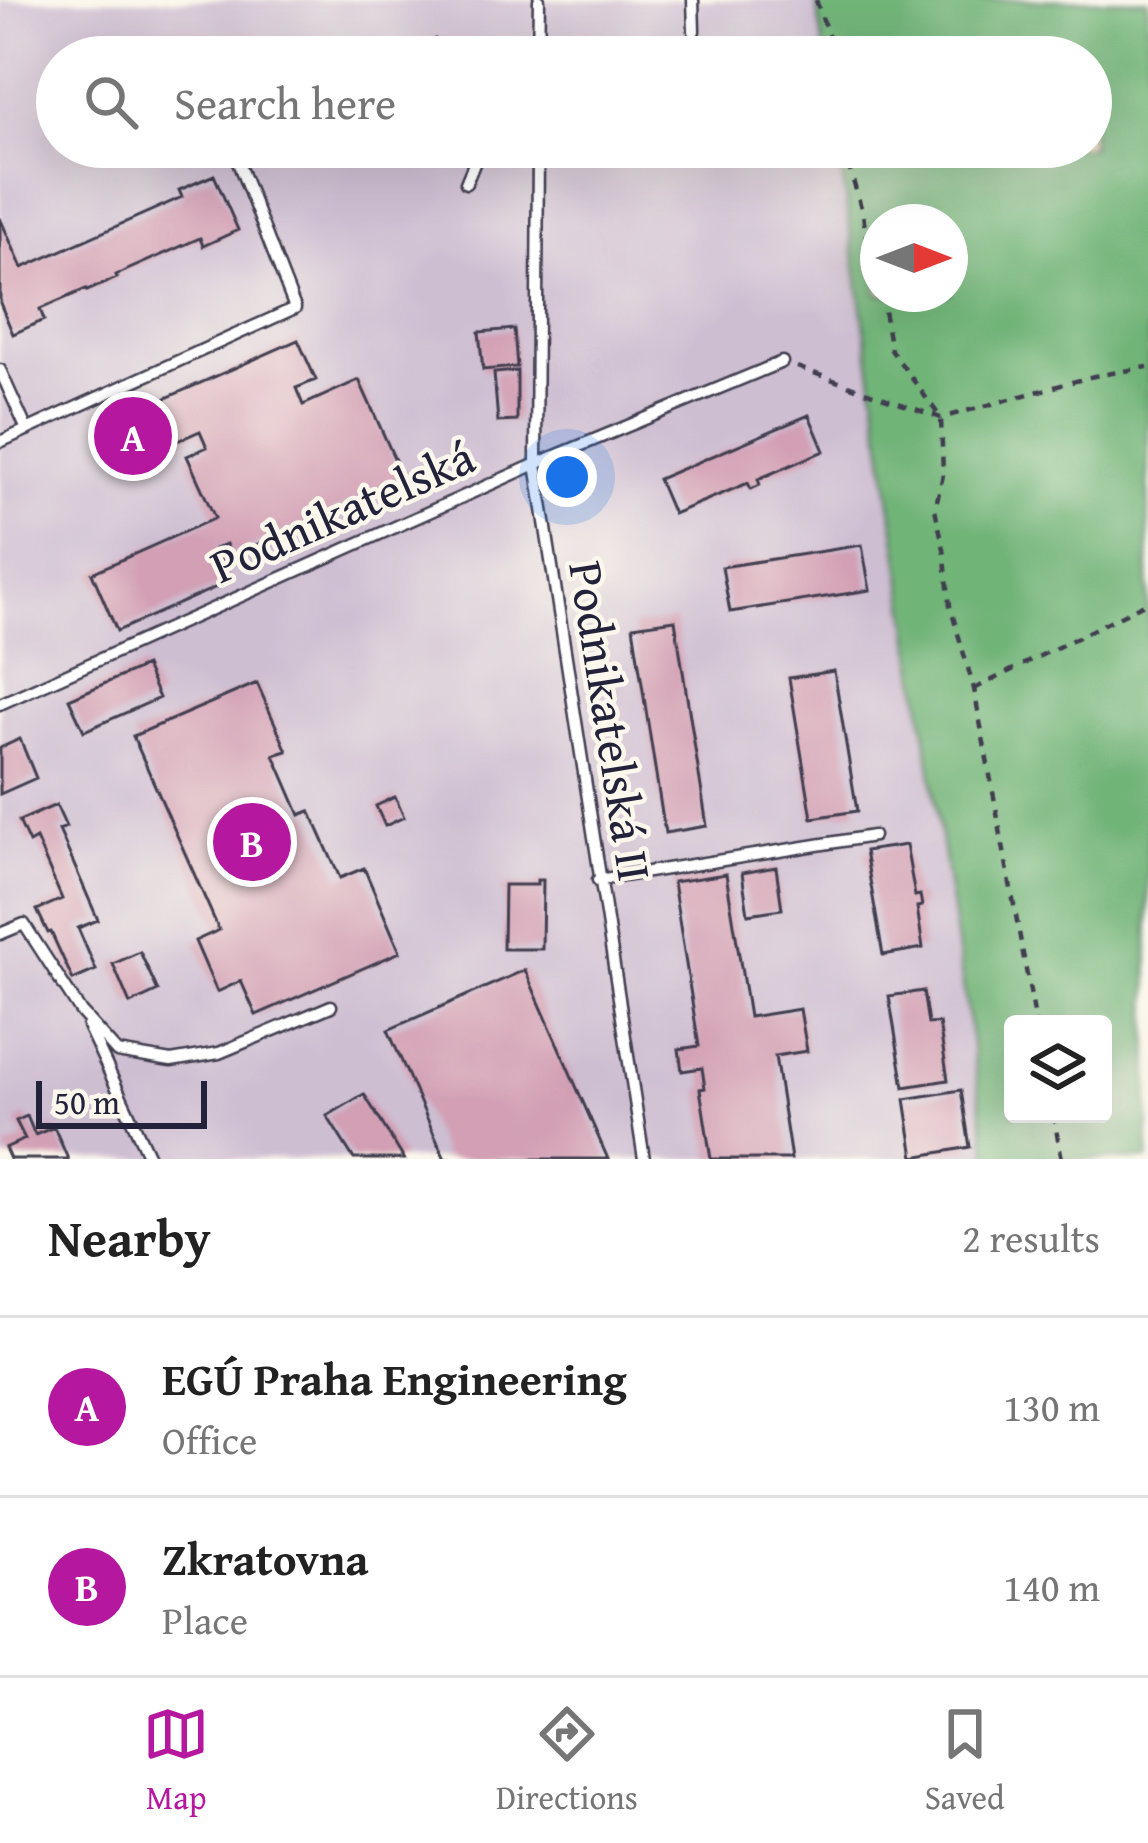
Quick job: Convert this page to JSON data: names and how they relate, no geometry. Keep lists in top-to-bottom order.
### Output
{
  "streets": {
    "lane": ["Podnikatelská", "Podnikatelská Ⅱ"]
  },
  "crossings": [
    ["Podnikatelská", "Podnikatelská Ⅱ"]
  ],
  "scale_bar": "50 m",
  "north": "right",
  "page": {
    "search": "Search here",
    "pins": ["A", "B"],
    "scale": "50 m",
    "heading": ["Nearby", "2 results"],
    "list": [
      {
        "mark": "A",
        "name": "EGÚ Praha Engineering",
        "note": "Office",
        "value": "130 m"
      },
      {
        "mark": "B",
        "name": "Zkratovna",
        "note": "Place",
        "value": "140 m"
      }
    ],
    "nav": ["Map", "Directions", "Saved"]
  }
}
